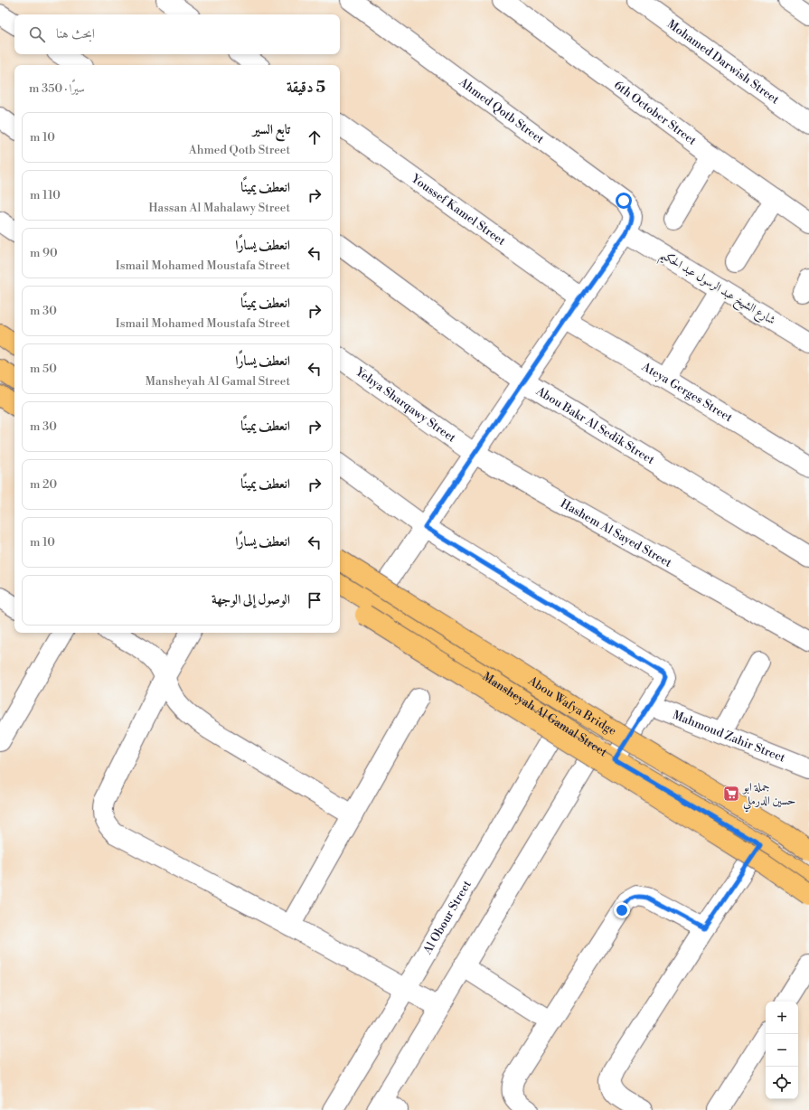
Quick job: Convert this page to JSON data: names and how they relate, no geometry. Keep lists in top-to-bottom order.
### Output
{
  "streets": {
    "main road": ["Abou Wafya Bridge", "Mansheyah Al Gamal Street"],
    "street": [
      "Mohamed Darwish Street",
      "Ahmed Qotb Street",
      "6th October Street",
      "Youssef Kamel Street",
      "شارع الشيخ عبد الرسول عبد الحكيم",
      "Ateya Gerges Street",
      "Yehya Sharqawy Street",
      "Abou Bakr Al Sedik Street",
      "Hashem Al Sayed Street",
      "Mahmoud Zahir Street",
      "Al Obour Street"
    ]
  },
  "crossings": [
    ["Ahmed Qotb Street", "Youssef Kamel Street"],
    ["Ahmed Qotb Street", "شارع الشيخ عبد الرسول عبد الحكيم"],
    ["Ahmed Qotb Street", "Ateya Gerges Street"],
    ["Ahmed Qotb Street", "Yehya Sharqawy Street"],
    ["Ahmed Qotb Street", "Abou Bakr Al Sedik Street"],
    ["Ahmed Qotb Street", "Hashem Al Sayed Street"],
    ["Ahmed Qotb Street", "Mansheyah Al Gamal Street"],
    ["Yehya Sharqawy Street", "Hashem Al Sayed Street"],
    ["Mansheyah Al Gamal Street", "Al Obour Street"]
  ],
  "places": {
    "supermarket": ["جملة ابو حسين الدرملي"]
  },
  "page": {
    "search": "ابحث هنا",
    "heading": ["5 دقيقة", "سيرًا · 350 m"],
    "list": [
      ["تابع السير", "Ahmed Qotb Street", "10 m"],
      ["انعطف يمينًا", "Hassan Al Mahalawy Street", "110 m"],
      ["انعطف يسارًا", "Ismail Mohamed Moustafa Street", "90 m"],
      ["انعطف يمينًا", "Ismail Mohamed Moustafa Street", "30 m"],
      ["انعطف يسارًا", "Mansheyah Al Gamal Street", "50 m"],
      ["انعطف يمينًا", "30 m"],
      ["انعطف يمينًا", "20 m"],
      ["انعطف يسارًا", "10 m"],
      "الوصول إلى الوجهة"
    ],
    "map_buttons": ["+", "−"]
  }
}
